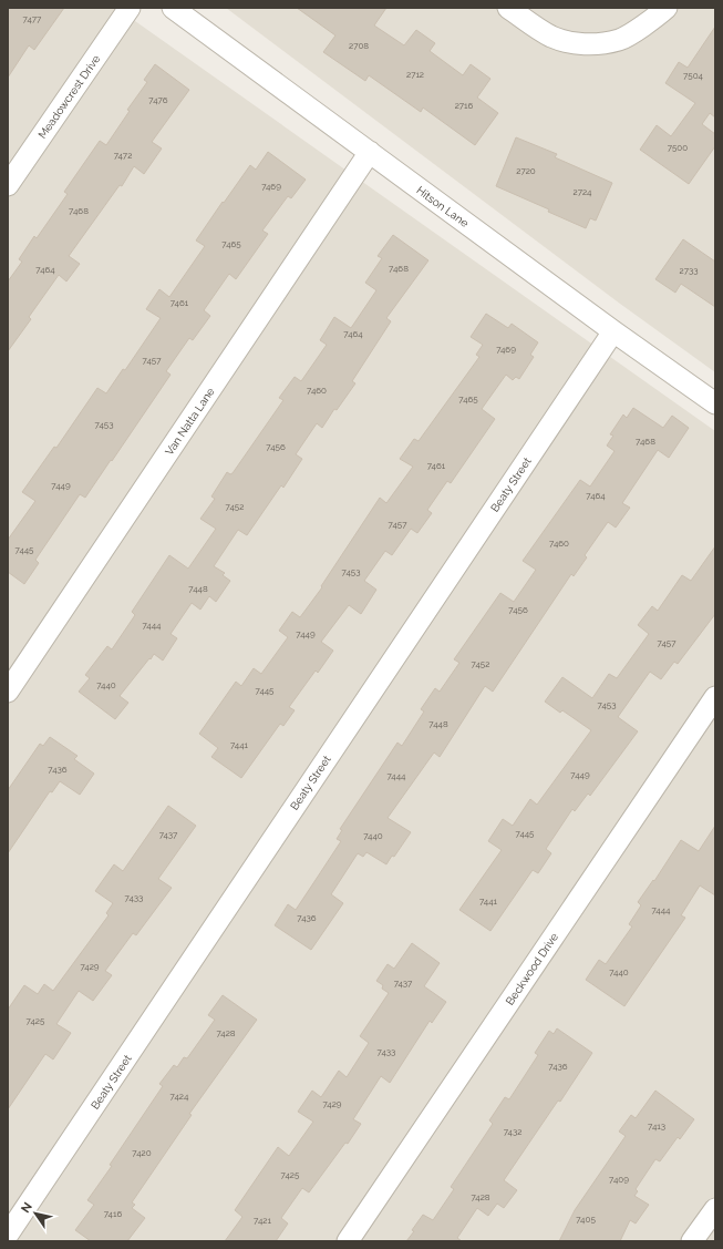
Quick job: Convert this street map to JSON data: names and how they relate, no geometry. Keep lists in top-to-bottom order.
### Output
{
  "streets": {
    "street": [
      "Meadowcrest Drive",
      "Hitson Lane",
      "Van Natta Lane",
      "Beaty Street",
      "Beckwood Drive"
    ]
  },
  "crossings": [
    ["Hitson Lane", "Van Natta Lane"],
    ["Hitson Lane", "Beaty Street"]
  ],
  "house_numbers": [
    "7477",
    "2708",
    "2712",
    "7504",
    "7476",
    "2716",
    "7500",
    "7472",
    "2720",
    "7469",
    "2724",
    "7468",
    "7465",
    "7468",
    "7464",
    "2733",
    "7461",
    "7464",
    "7469",
    "7457",
    "7460",
    "7465",
    "7453",
    "7468",
    "7456",
    "7461",
    "7449",
    "7464",
    "7452",
    "7457",
    "7460",
    "7445",
    "7453",
    "7448",
    "7456",
    "7444",
    "7449",
    "7457",
    "7452",
    "7440",
    "7445",
    "7453",
    "7448",
    "7441",
    "7436",
    "7449",
    "7444",
    "7445",
    "7437",
    "7440",
    "7433",
    "7441",
    "7444",
    "7436",
    "7429",
    "7440",
    "7437",
    "7425",
    "7428",
    "7433",
    "7436",
    "7424",
    "7429",
    "7413",
    "7432",
    "7420",
    "7425",
    "7409",
    "7428",
    "7416",
    "7405",
    "7421"
  ],
  "north": "top left"
}
